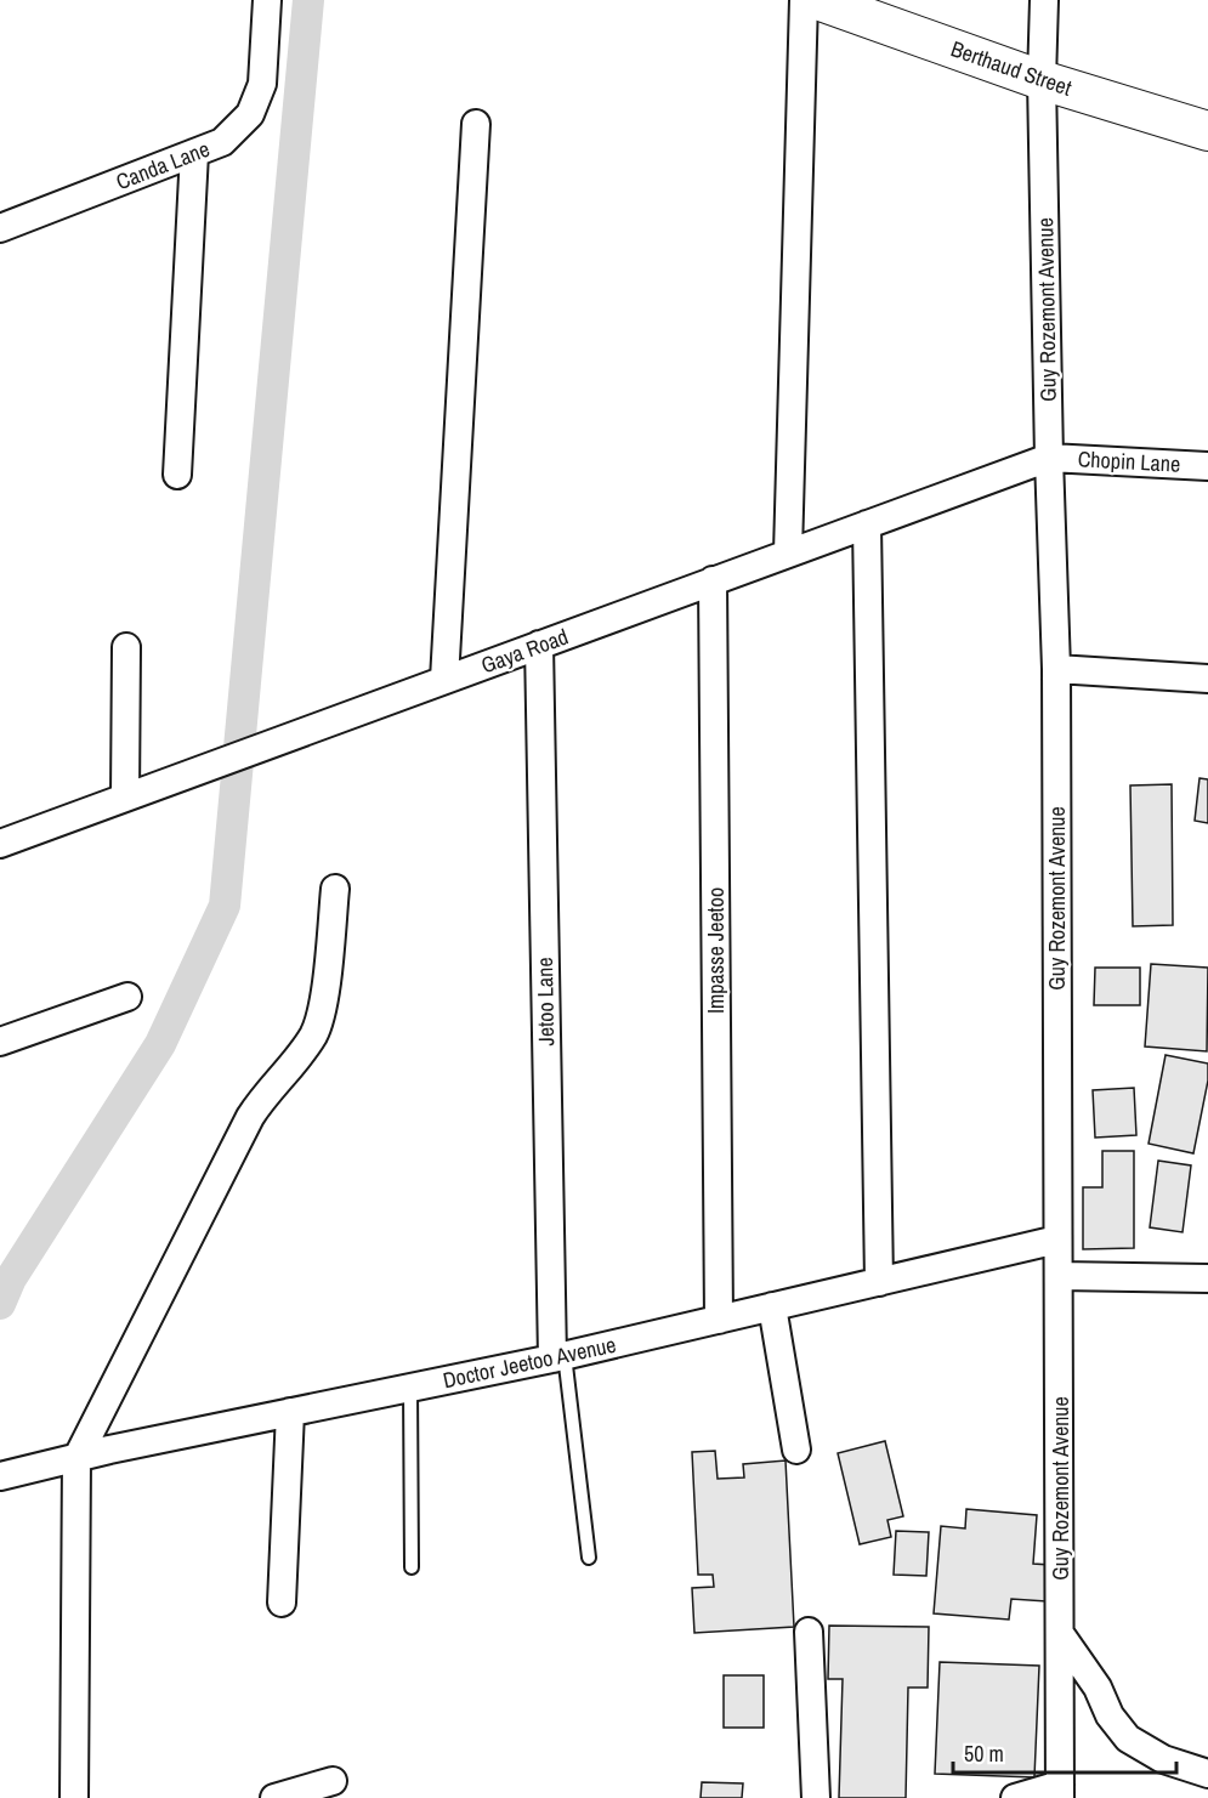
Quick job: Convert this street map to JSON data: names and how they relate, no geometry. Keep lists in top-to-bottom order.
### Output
{
  "streets": {
    "street": [
      "Berthaud Street",
      "Canda Lane",
      "Guy Rozemont Avenue",
      "Chopin Lane",
      "Gaya Road",
      "Impasse Jeetoo",
      "Jetoo Lane",
      "Doctor Jeetoo Avenue"
    ]
  },
  "crossings": [
    ["Berthaud Street", "Guy Rozemont Avenue"],
    ["Guy Rozemont Avenue", "Chopin Lane"],
    ["Guy Rozemont Avenue", "Gaya Road"],
    ["Guy Rozemont Avenue", "Doctor Jeetoo Avenue"],
    ["Chopin Lane", "Gaya Road"],
    ["Gaya Road", "Impasse Jeetoo"],
    ["Gaya Road", "Jetoo Lane"],
    ["Impasse Jeetoo", "Doctor Jeetoo Avenue"],
    ["Jetoo Lane", "Doctor Jeetoo Avenue"]
  ],
  "scale_bar": "50 m"
}
